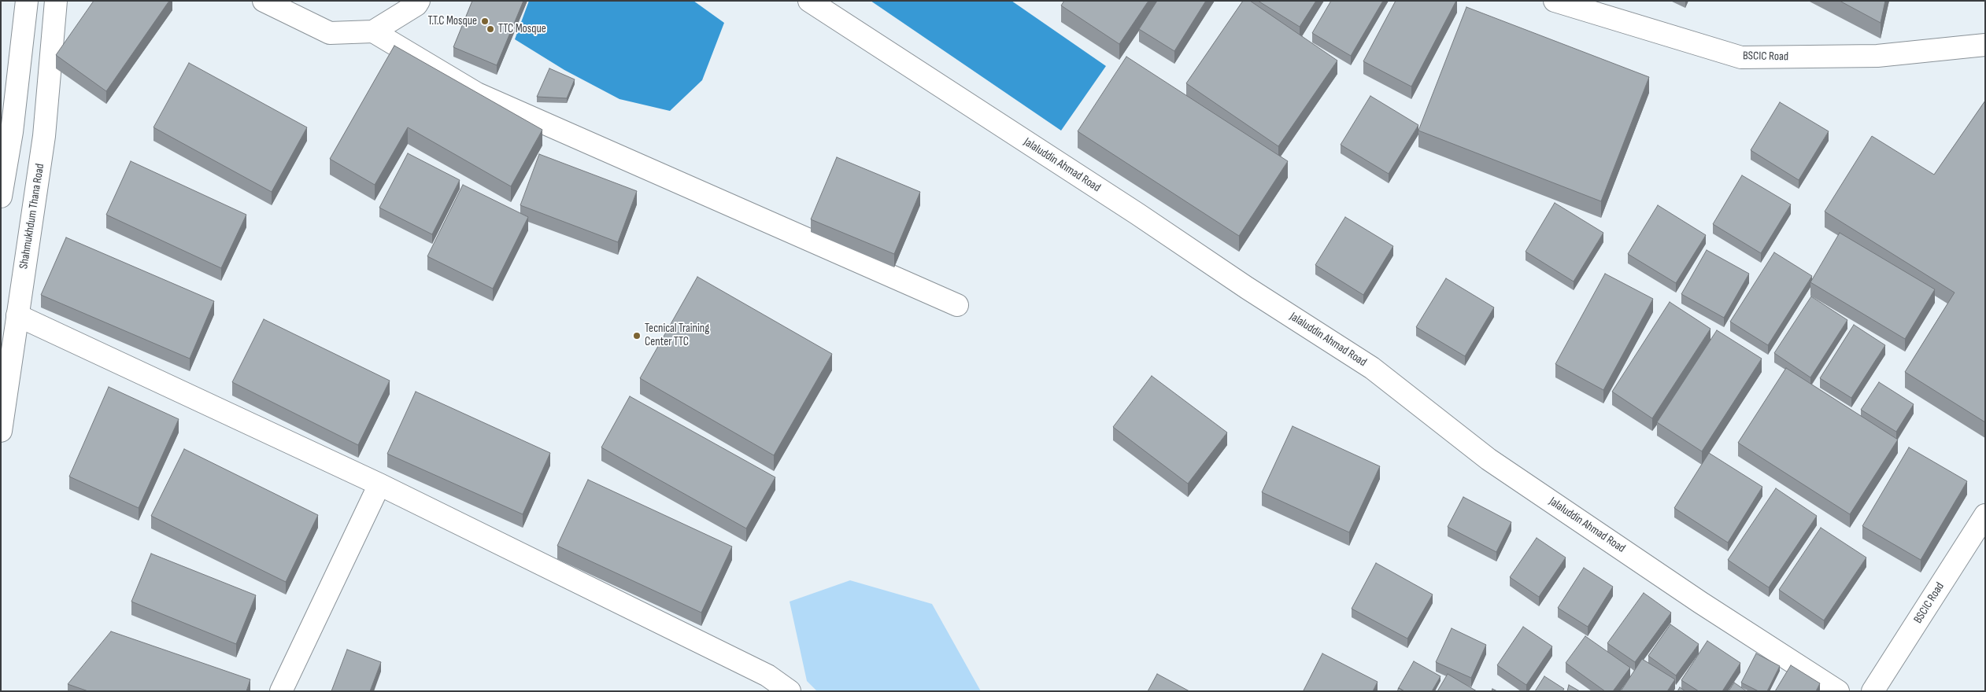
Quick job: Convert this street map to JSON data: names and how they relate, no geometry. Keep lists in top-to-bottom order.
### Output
{
  "streets": {
    "street": ["BSCIC Road", "Jalaluddin Ahmad Road", "Shahmukhdum Thana Road"]
  },
  "places": ["T.T.C Mosque", "TTC Mosque", "Tecnical Training Center TTC"]
}
